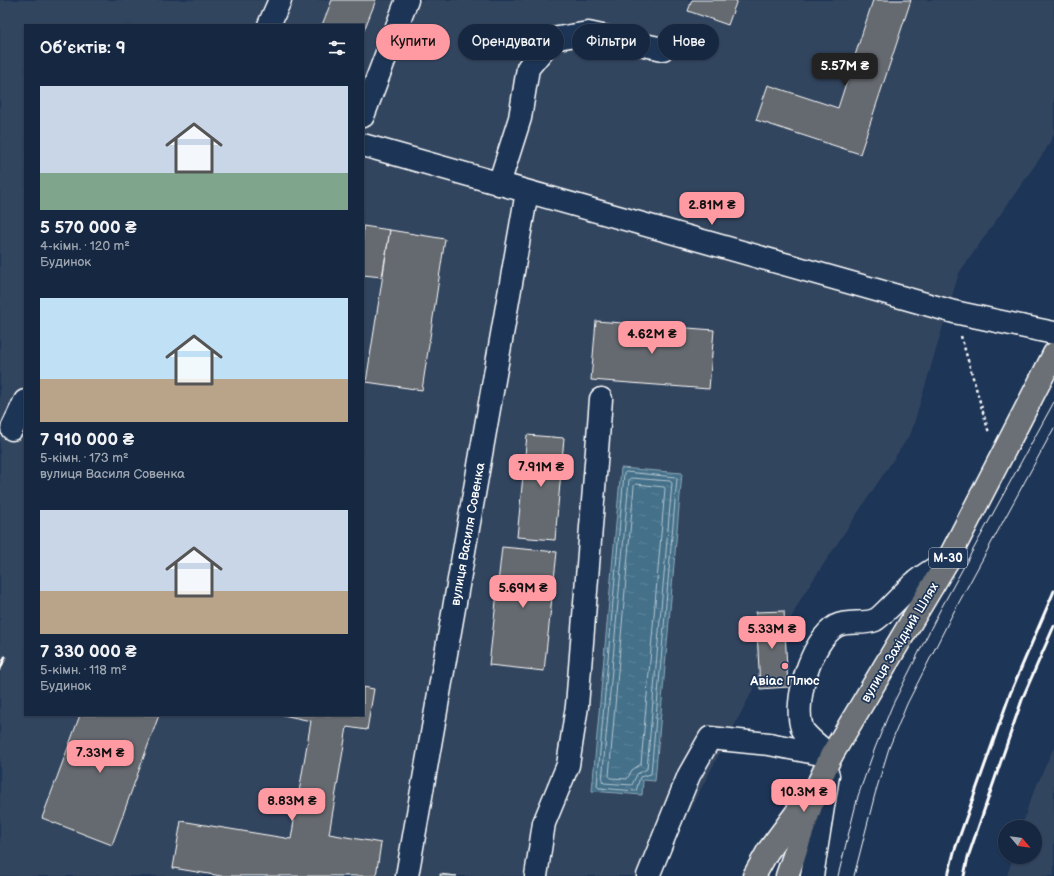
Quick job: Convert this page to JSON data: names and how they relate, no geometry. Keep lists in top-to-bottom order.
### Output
{
  "streets": {
    "highway": ["М-30", "вулиця Західний Шлях"],
    "street": ["вулиця Василя Совенка"]
  },
  "crossings": [
    ["М-30", "вулиця Західний Шлях"]
  ],
  "places": ["Авіас Плюс"],
  "north": "bottom right",
  "page": {
    "chip": [
      "Купити",
      "Орендувати",
      "Фільтри",
      "Нове"
    ],
    "heading": "Об’єктів: 9",
    "price": [
      "5.57M ₴",
      "2.81M ₴",
      "4.62M ₴",
      "7.91M ₴",
      "5.69M ₴",
      "5.33M ₴",
      "7.33M ₴",
      "10.3M ₴",
      "8.83M ₴"
    ],
    "list": [
      {
        "name": "5 570 000 ₴",
        "note": "4-кімн. · 120 m² · Будинок"
      },
      {
        "name": "7 910 000 ₴",
        "note": "5-кімн. · 173 m² · вулиця Василя Совенка"
      },
      {
        "name": "7 330 000 ₴",
        "note": "5-кімн. · 118 m² · Будинок"
      }
    ]
  }
}
